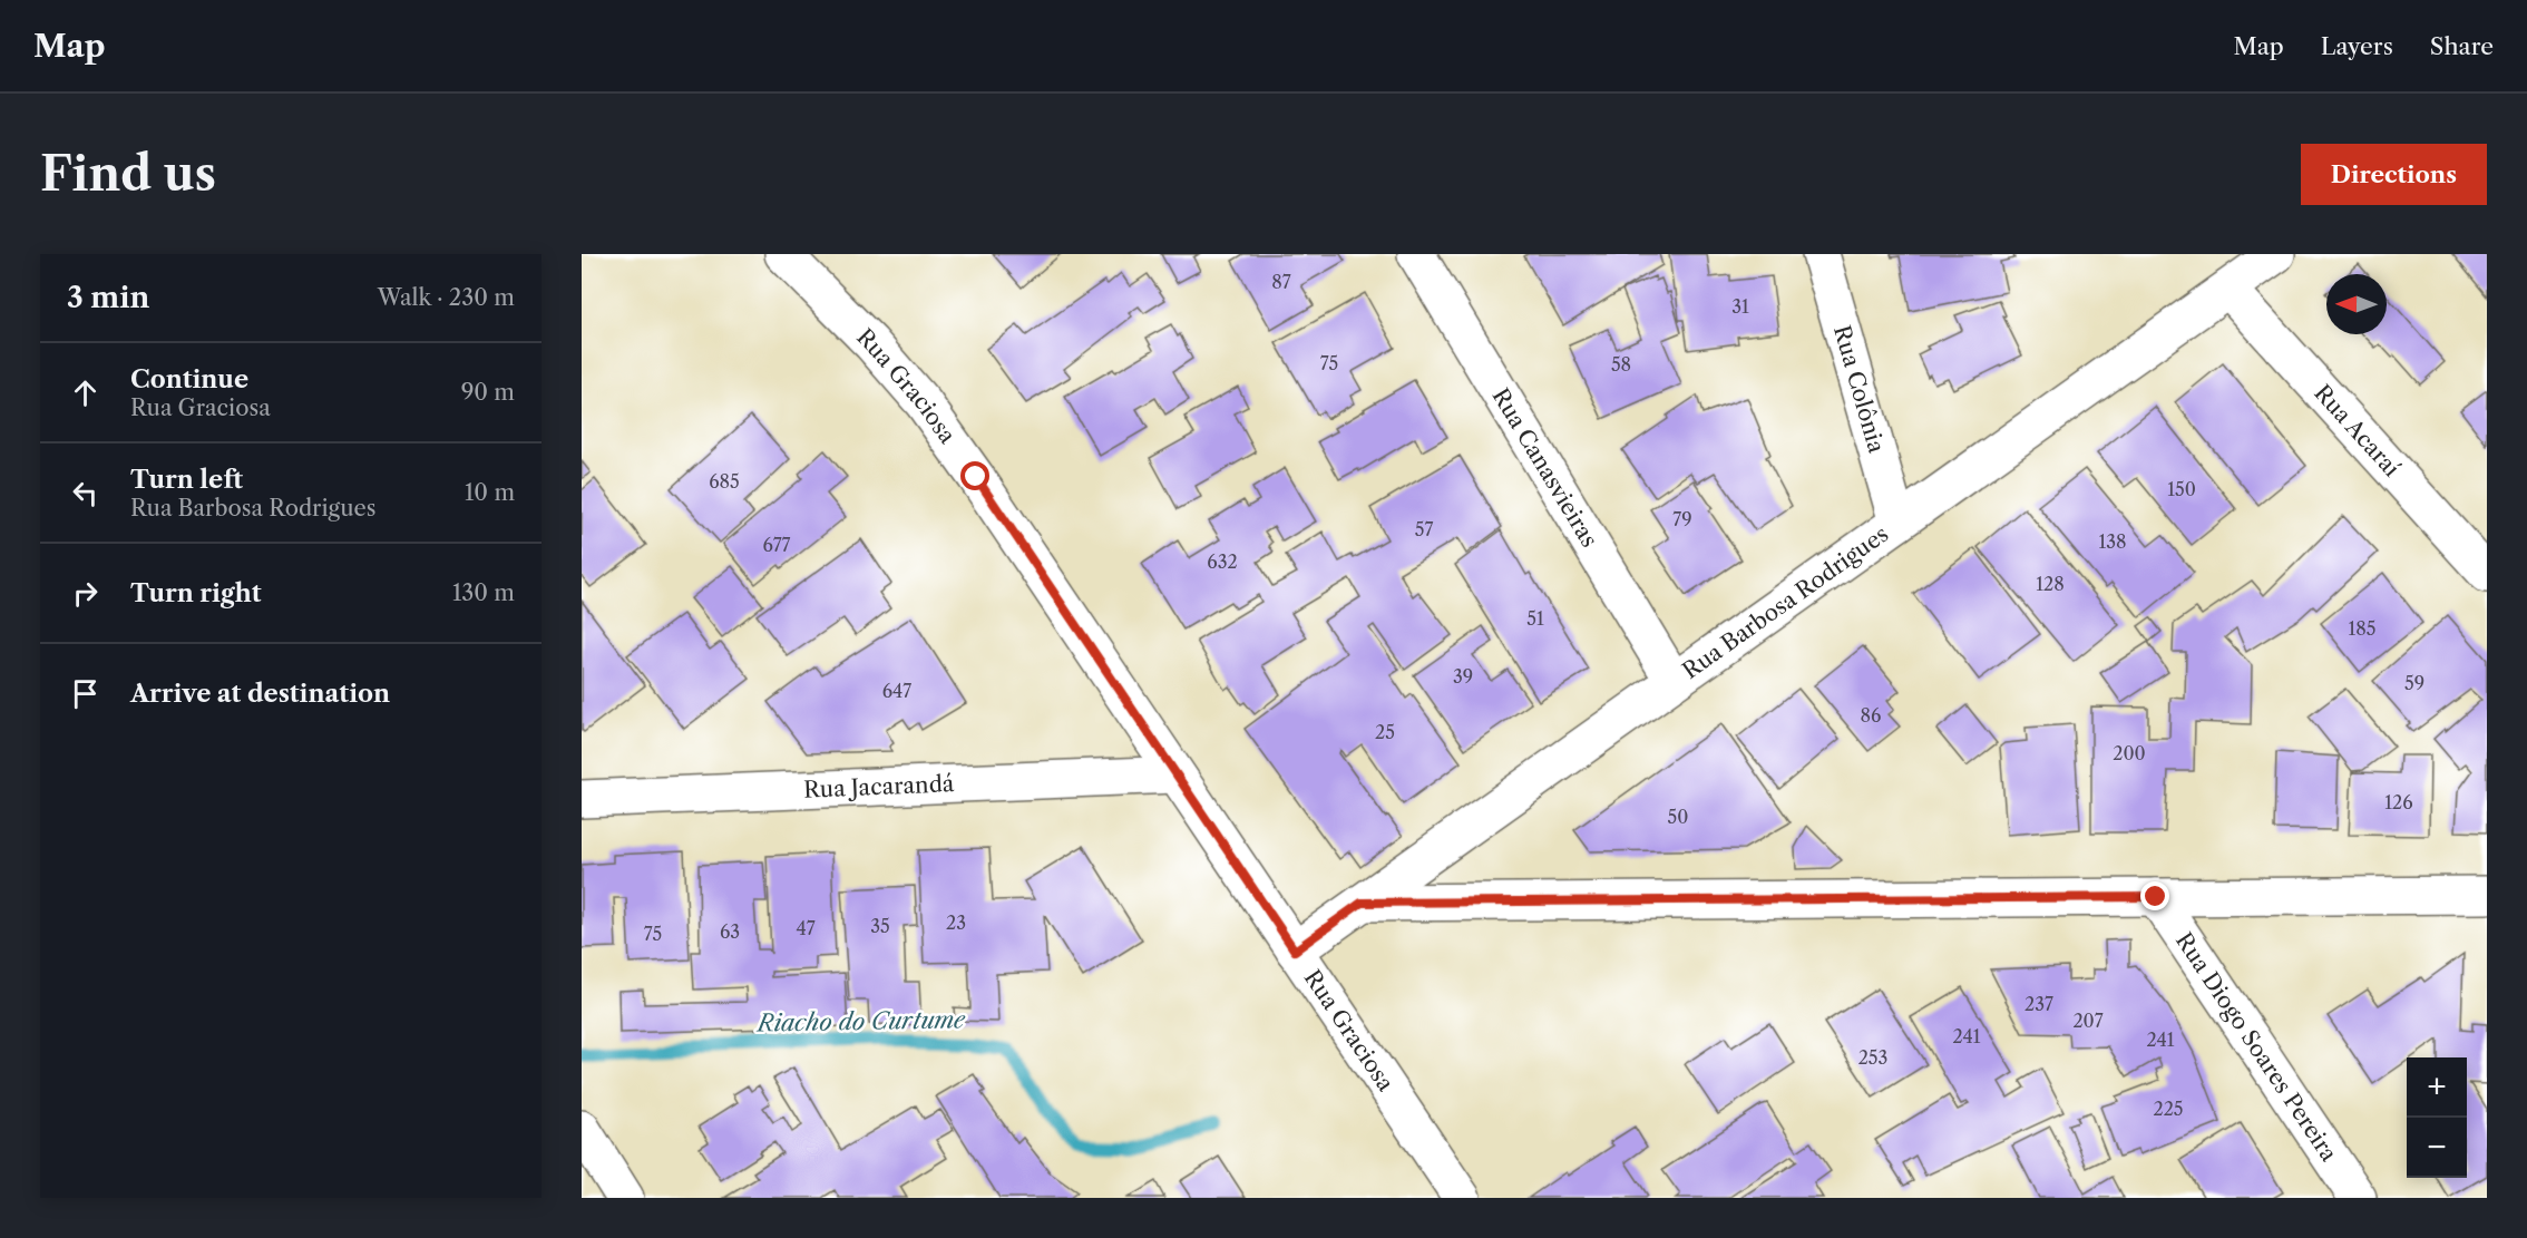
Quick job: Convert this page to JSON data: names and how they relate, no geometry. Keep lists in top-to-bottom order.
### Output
{
  "streets": {
    "street": [
      "Rua Graciosa",
      "Rua Colônia",
      "Rua Acaraí",
      "Rua Canasvieiras",
      "Rua Barbosa Rodrigues",
      "Rua Jacarandá",
      "Rua Diogo Soares Pereira"
    ]
  },
  "crossings": [
    ["Rua Graciosa", "Rua Barbosa Rodrigues"],
    ["Rua Graciosa", "Rua Jacarandá"],
    ["Rua Colônia", "Rua Barbosa Rodrigues"],
    ["Rua Acaraí", "Rua Barbosa Rodrigues"],
    ["Rua Canasvieiras", "Rua Barbosa Rodrigues"]
  ],
  "water": ["Riacho do Curtume"],
  "house_numbers": [
    "87",
    "31",
    "75",
    "58",
    "685",
    "150",
    "79",
    "57",
    "138",
    "677",
    "632",
    "128",
    "51",
    "185",
    "39",
    "59",
    "647",
    "86",
    "25",
    "200",
    "126",
    "50",
    "23",
    "35",
    "47",
    "63",
    "75",
    "237",
    "207",
    "241",
    "241",
    "253",
    "225"
  ],
  "north": "left",
  "page": {
    "header": "Map",
    "nav": ["Map", "Layers", "Share"],
    "buttons": "Directions",
    "title": "Find us",
    "heading": ["3 min", "Walk · 230 m"],
    "list": [
      ["Continue", "Rua Graciosa", "90 m"],
      ["Turn left", "Rua Barbosa Rodrigues", "10 m"],
      ["Turn right", "130 m"],
      "Arrive at destination"
    ],
    "map_buttons": ["+", "−"]
  }
}
